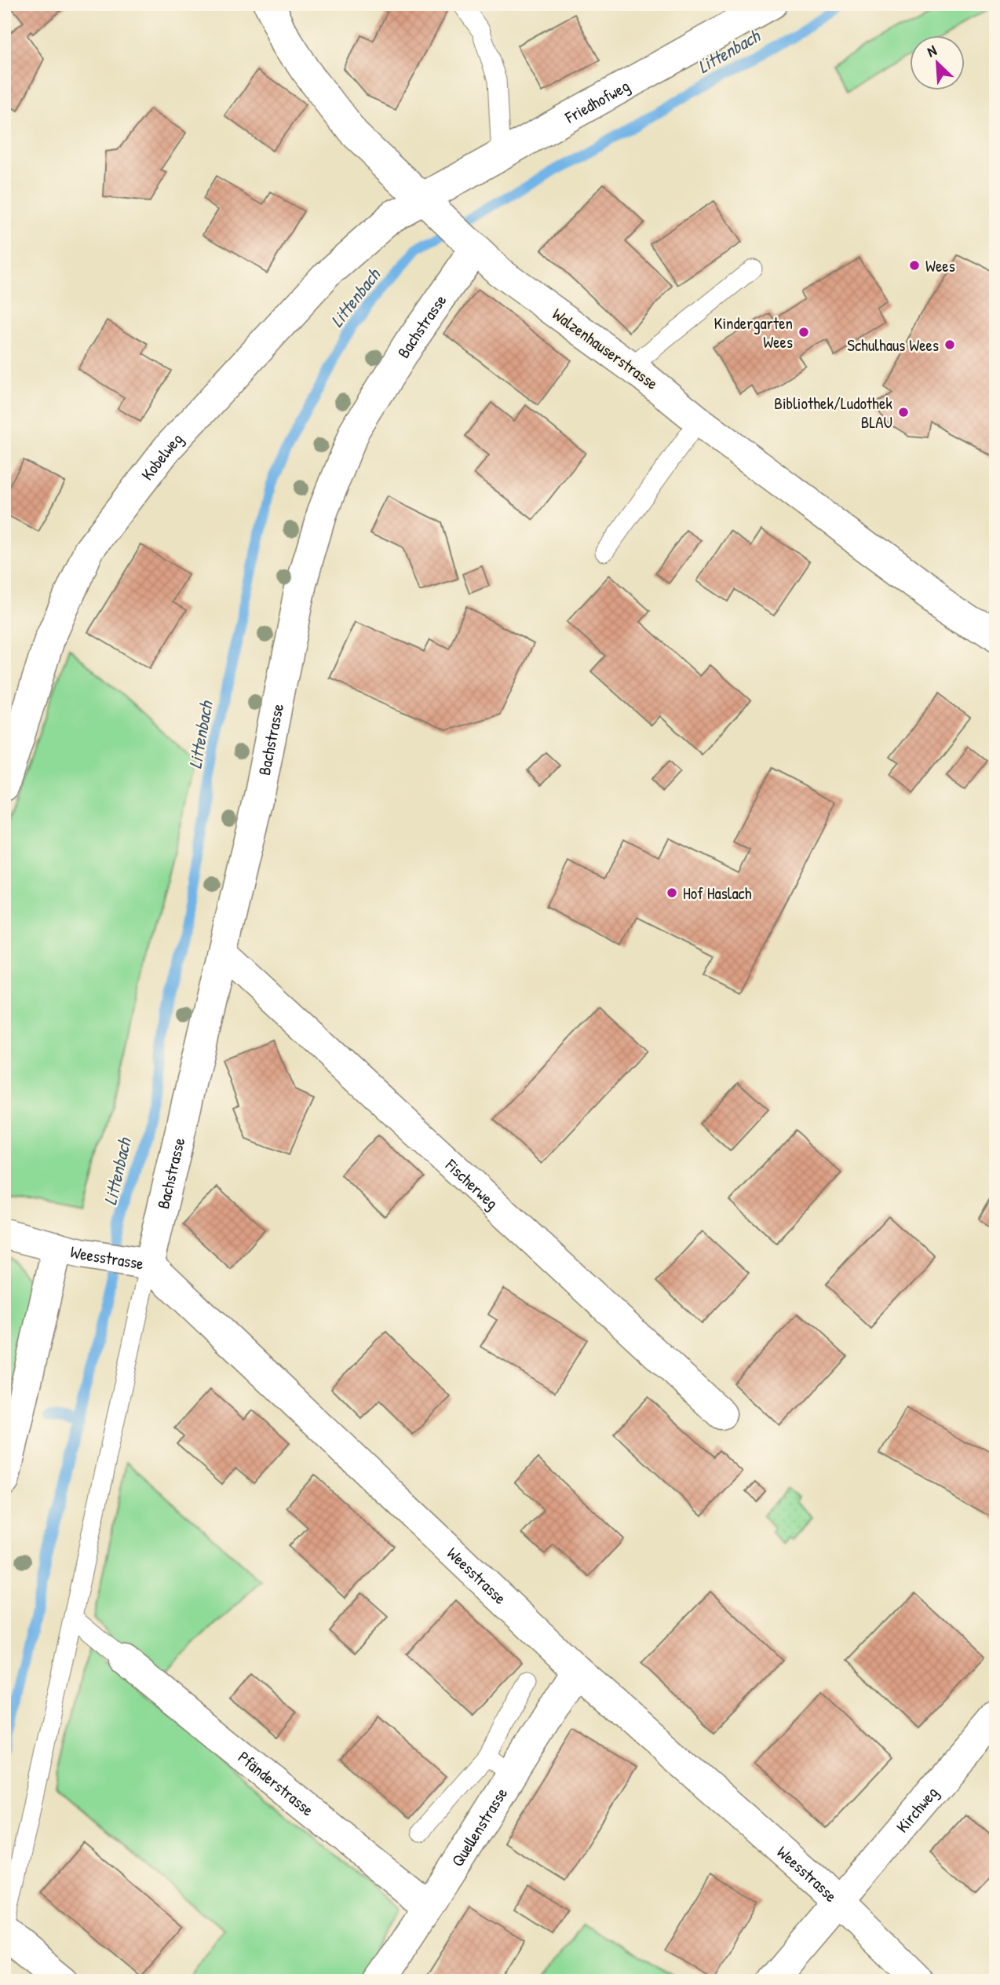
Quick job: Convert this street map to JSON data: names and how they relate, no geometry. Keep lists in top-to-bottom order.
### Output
{
  "streets": {
    "street": [
      "Friedhofweg",
      "Bachstrasse",
      "Walzenhauserstrasse",
      "Kobelweg",
      "Fischerweg",
      "Weesstrasse",
      "Pfänderstrasse",
      "Kirchweg",
      "Quellenstrasse"
    ]
  },
  "crossings": [
    ["Friedhofweg", "Walzenhauserstrasse"],
    ["Friedhofweg", "Kobelweg"],
    ["Bachstrasse", "Walzenhauserstrasse"],
    ["Bachstrasse", "Fischerweg"],
    ["Bachstrasse", "Weesstrasse"],
    ["Walzenhauserstrasse", "Kobelweg"],
    ["Weesstrasse", "Kirchweg"],
    ["Weesstrasse", "Quellenstrasse"],
    ["Pfänderstrasse", "Quellenstrasse"]
  ],
  "water": ["Littenbach"],
  "places": [
    "Wees",
    "Kindergarten Wees",
    "Schulhaus Wees",
    "Bibliothek/Ludothek BLAU",
    "Hof Haslach"
  ],
  "north": "top left"
}
